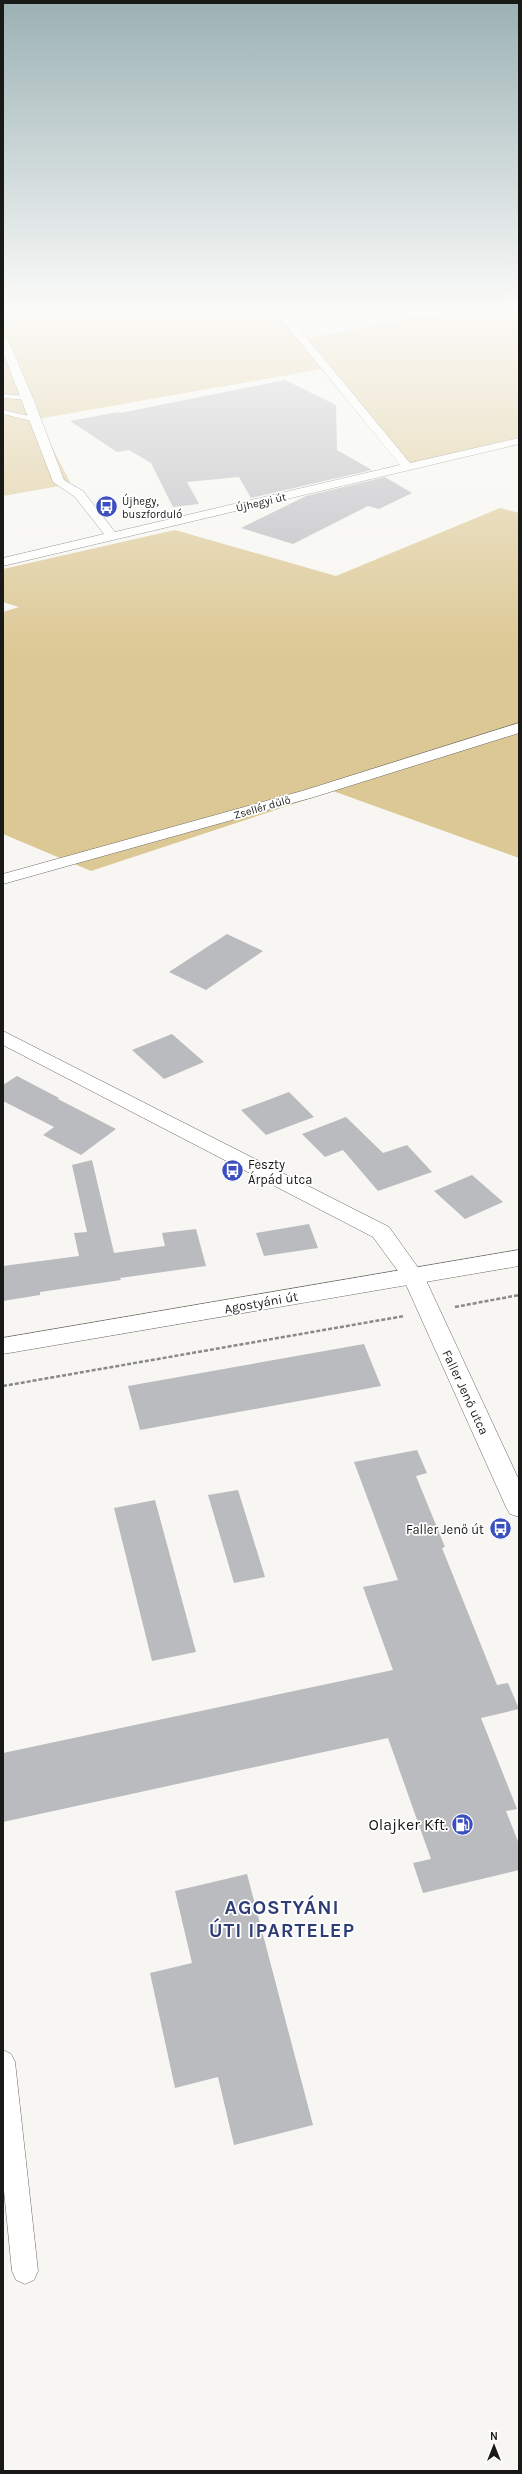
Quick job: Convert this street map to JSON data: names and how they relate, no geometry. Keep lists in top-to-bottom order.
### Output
{
  "streets": {
    "street": [
      "Újhegyi út",
      "Zsellér dűlő",
      "Agostyáni út",
      "Faller Jenő utca"
    ]
  },
  "crossings": [
    ["Agostyáni út", "Faller Jenő utca"]
  ],
  "districts": ["AGOSTYÁNI ÚTI IPARTELEP"],
  "places": {
    "bus stop": ["Újhegy, buszforduló", "Feszty Árpád utca", "Faller Jenő út"],
    "fuel station": ["Olajker Kft."]
  },
  "north": "top"
}
